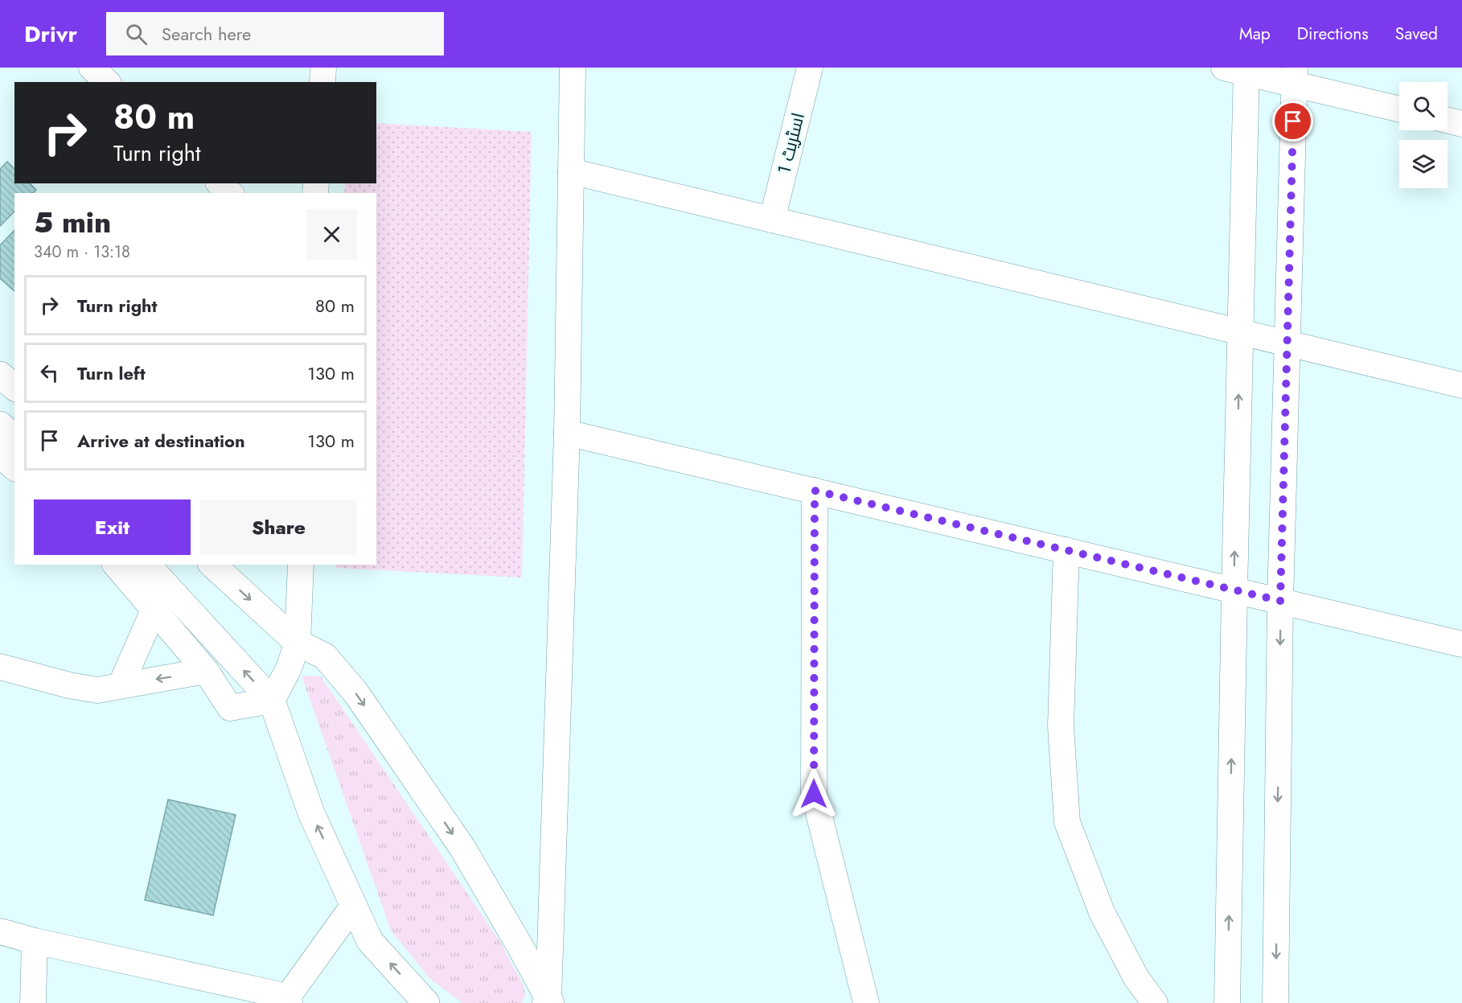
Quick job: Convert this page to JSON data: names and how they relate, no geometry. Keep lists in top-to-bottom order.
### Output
{
  "streets": {
    "street": ["اسٹریٹ 1"]
  },
  "page": {
    "header": "Drivr",
    "search": "Search here",
    "nav": ["Map", "Directions", "Saved"],
    "turn": ["80 m", "Turn right"],
    "heading": ["5 min", "340 m · 13:18"],
    "list": [
      {
        "name": "Turn right",
        "value": "80 m"
      },
      {
        "name": "Turn left",
        "value": "130 m"
      },
      {
        "name": "Arrive at destination",
        "value": "130 m"
      }
    ],
    "buttons": ["Exit", "Share"]
  }
}
